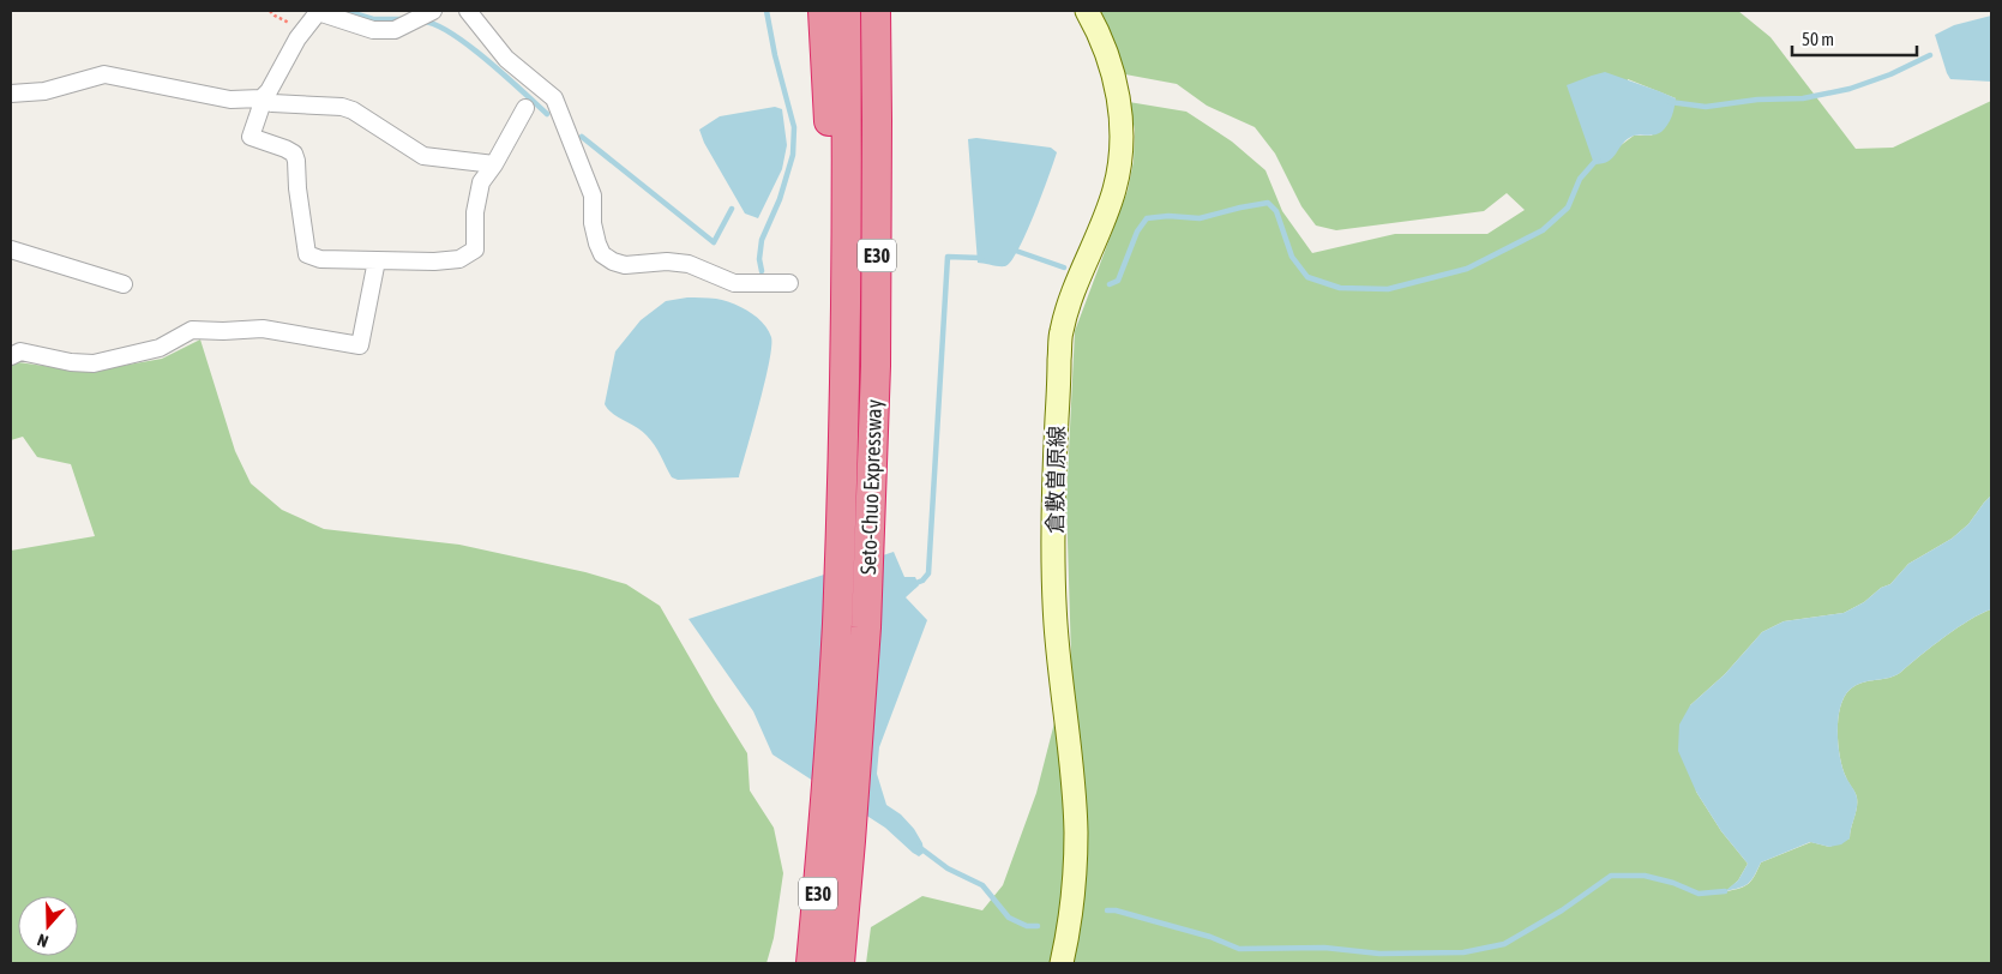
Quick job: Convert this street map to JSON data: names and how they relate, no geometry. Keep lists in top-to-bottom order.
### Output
{
  "streets": {
    "highway": ["E30", "Seto-Chuo Expressway"],
    "street": ["倉敷曽原線"]
  },
  "scale_bar": "50 m",
  "north": "bottom"
}
